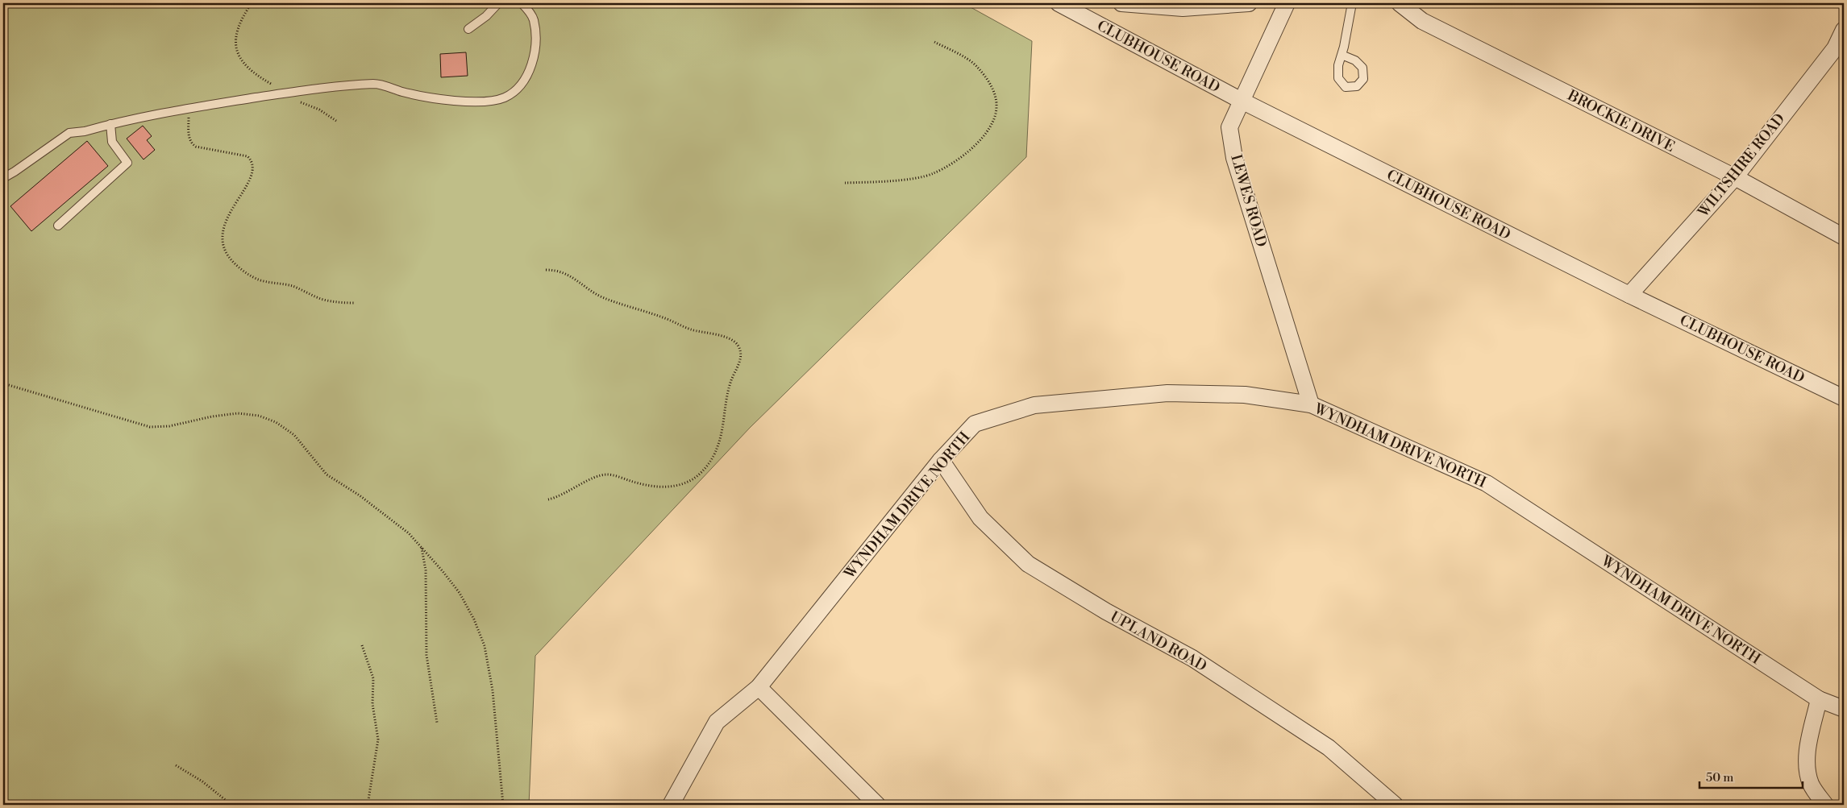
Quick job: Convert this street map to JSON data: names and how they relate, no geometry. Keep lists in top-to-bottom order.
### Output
{
  "streets": {
    "street": [
      "CLUBHOUSE ROAD",
      "BROCKIE DRIVE",
      "WILTSHIRE ROAD",
      "LEWES ROAD",
      "WYNDHAM DRIVE NORTH",
      "UPLAND ROAD"
    ]
  },
  "crossings": [
    ["CLUBHOUSE ROAD", "WILTSHIRE ROAD"],
    ["CLUBHOUSE ROAD", "LEWES ROAD"],
    ["BROCKIE DRIVE", "WILTSHIRE ROAD"],
    ["LEWES ROAD", "WYNDHAM DRIVE NORTH"],
    ["WYNDHAM DRIVE NORTH", "UPLAND ROAD"]
  ],
  "scale_bar": "50 m"
}
